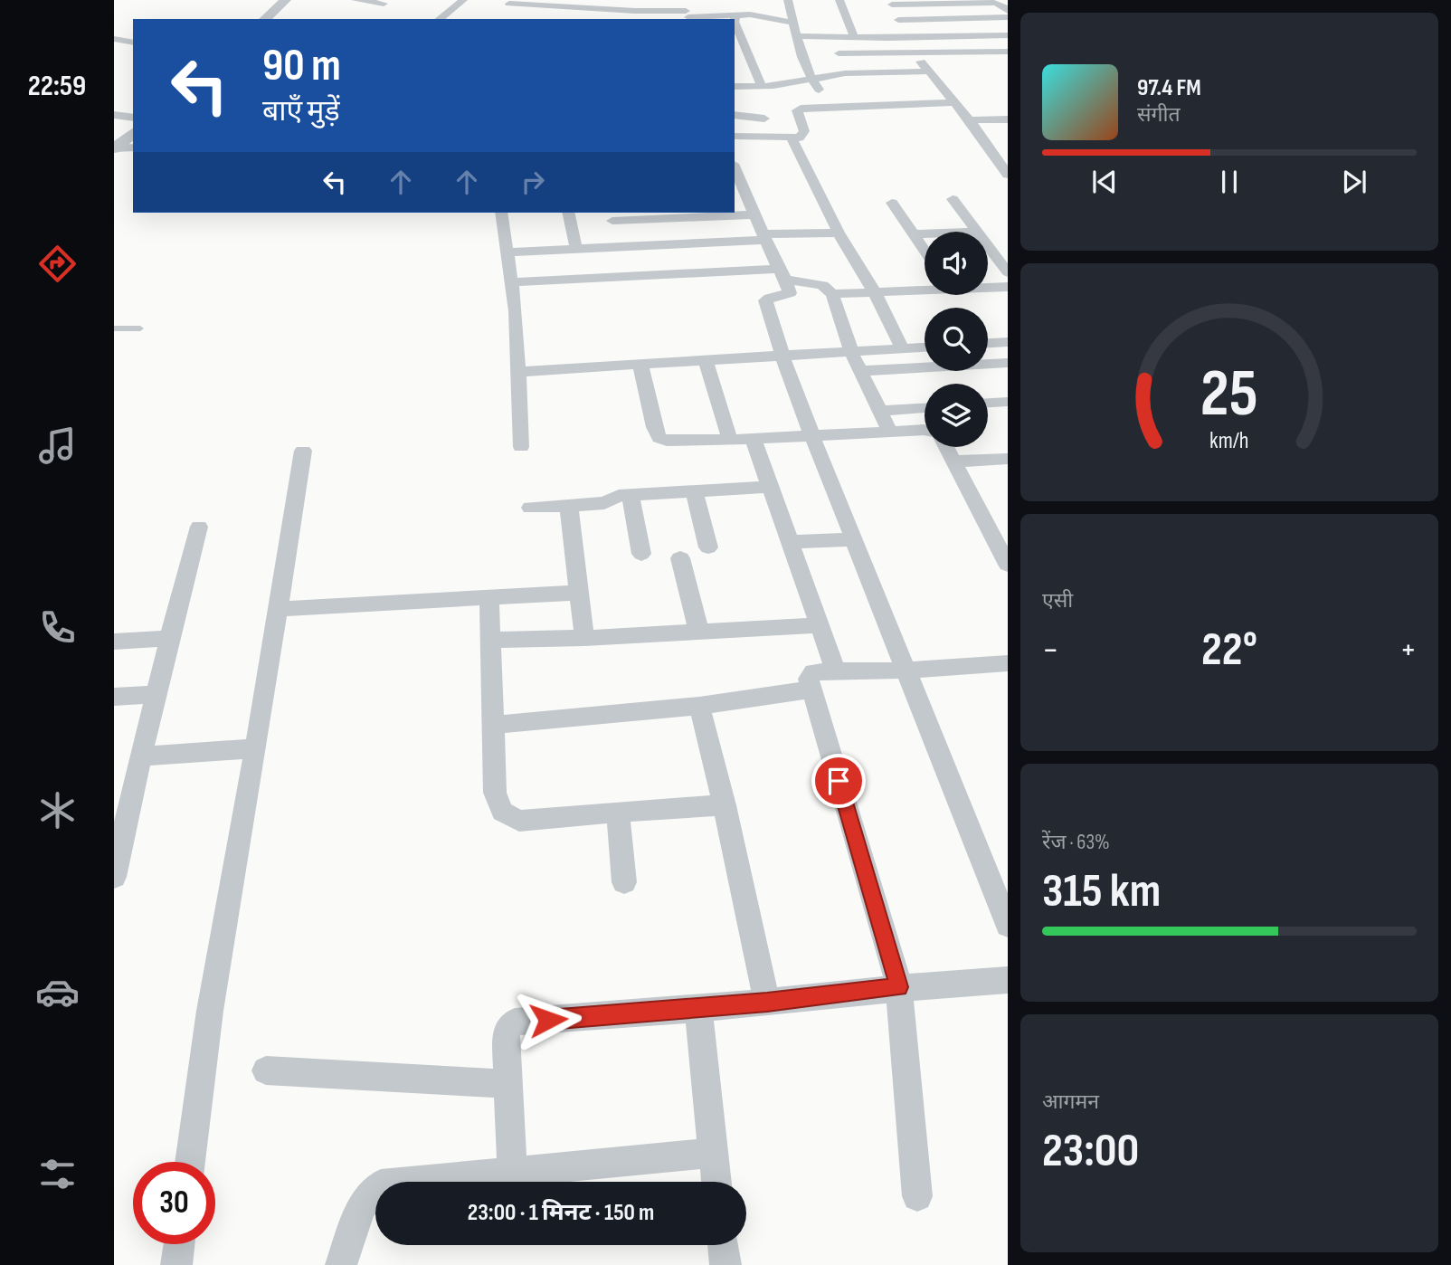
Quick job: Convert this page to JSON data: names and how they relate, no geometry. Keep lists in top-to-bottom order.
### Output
{
  "page": {
    "tabs": "22:59",
    "turn": ["90 m", "बाएँ मुड़ें"],
    "song": ["97.4 FM", "संगीत"],
    "tile": [
      "एसी",
      ["रेंज · 63%", "315 km"],
      ["आगमन", "23:00"]
    ],
    "heat": ["−", "22°", "+"],
    "limit": "30",
    "trip": "23:00 · 1 मिनट · 150 m",
    "gauge": ["25", "km/h"]
  }
}
